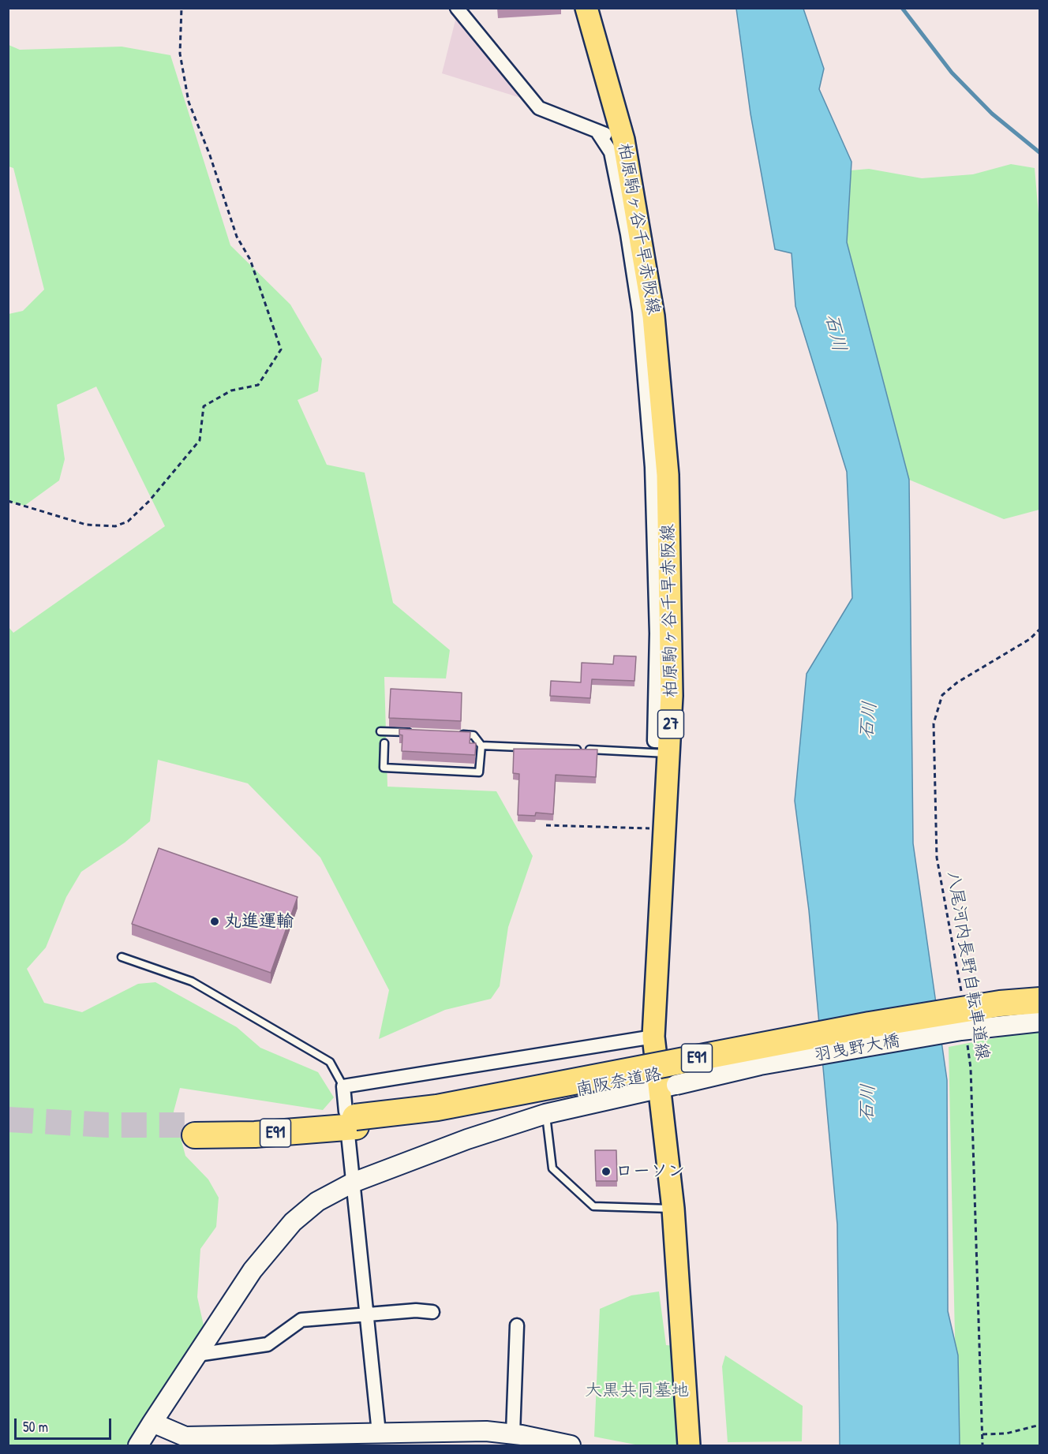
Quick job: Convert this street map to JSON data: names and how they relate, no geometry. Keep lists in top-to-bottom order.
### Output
{
  "streets": {
    "highway": ["E91", "南阪奈道路"],
    "main road": ["柏原駒ヶ谷千早赤阪線", "27"],
    "street": ["羽曳野大橋"],
    "path": ["八尾河内長野自転車道線"]
  },
  "crossings": [
    ["柏原駒ヶ谷千早赤阪線", "羽曳野大橋"]
  ],
  "water": ["石川"],
  "parks": ["大黒共同墓地"],
  "places": ["丸進運輸", "ローソン"],
  "scale_bar": "50 m"
}
